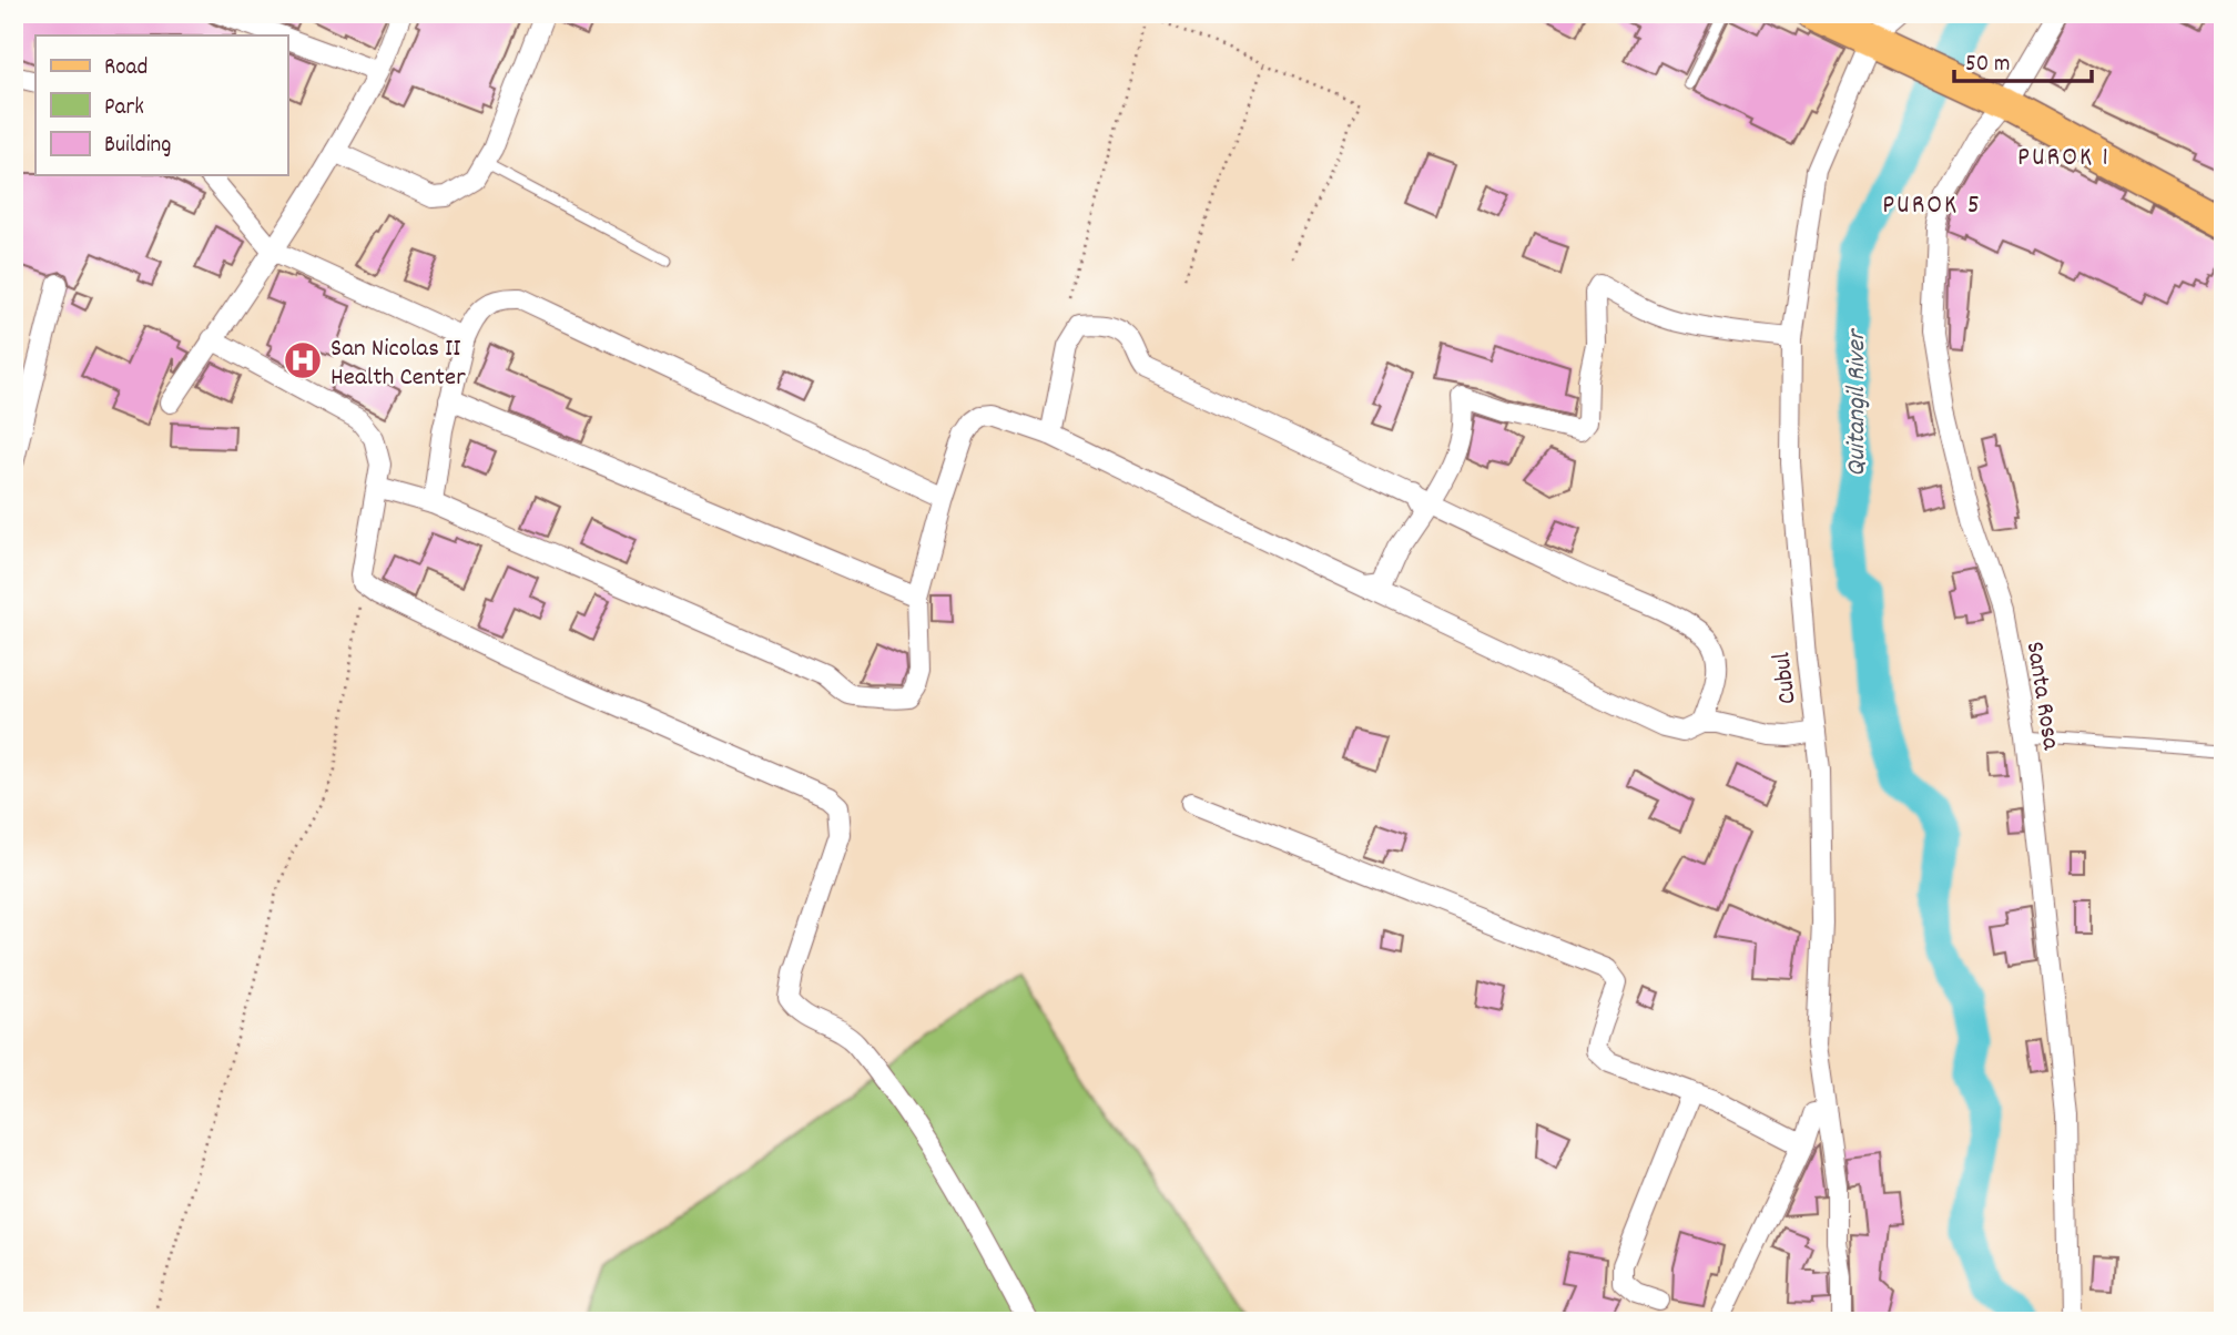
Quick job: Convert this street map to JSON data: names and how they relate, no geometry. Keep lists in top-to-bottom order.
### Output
{
  "streets": {
    "street": ["Cubul", "Santa Rosa"]
  },
  "districts": ["PUROK 1", "PUROK 5"],
  "water": ["Quitangil River"],
  "places": {
    "hospital": ["San Nicolas II Health Center"]
  },
  "legend": ["Road", "Park", "Building"],
  "scale_bar": "50 m"
}
